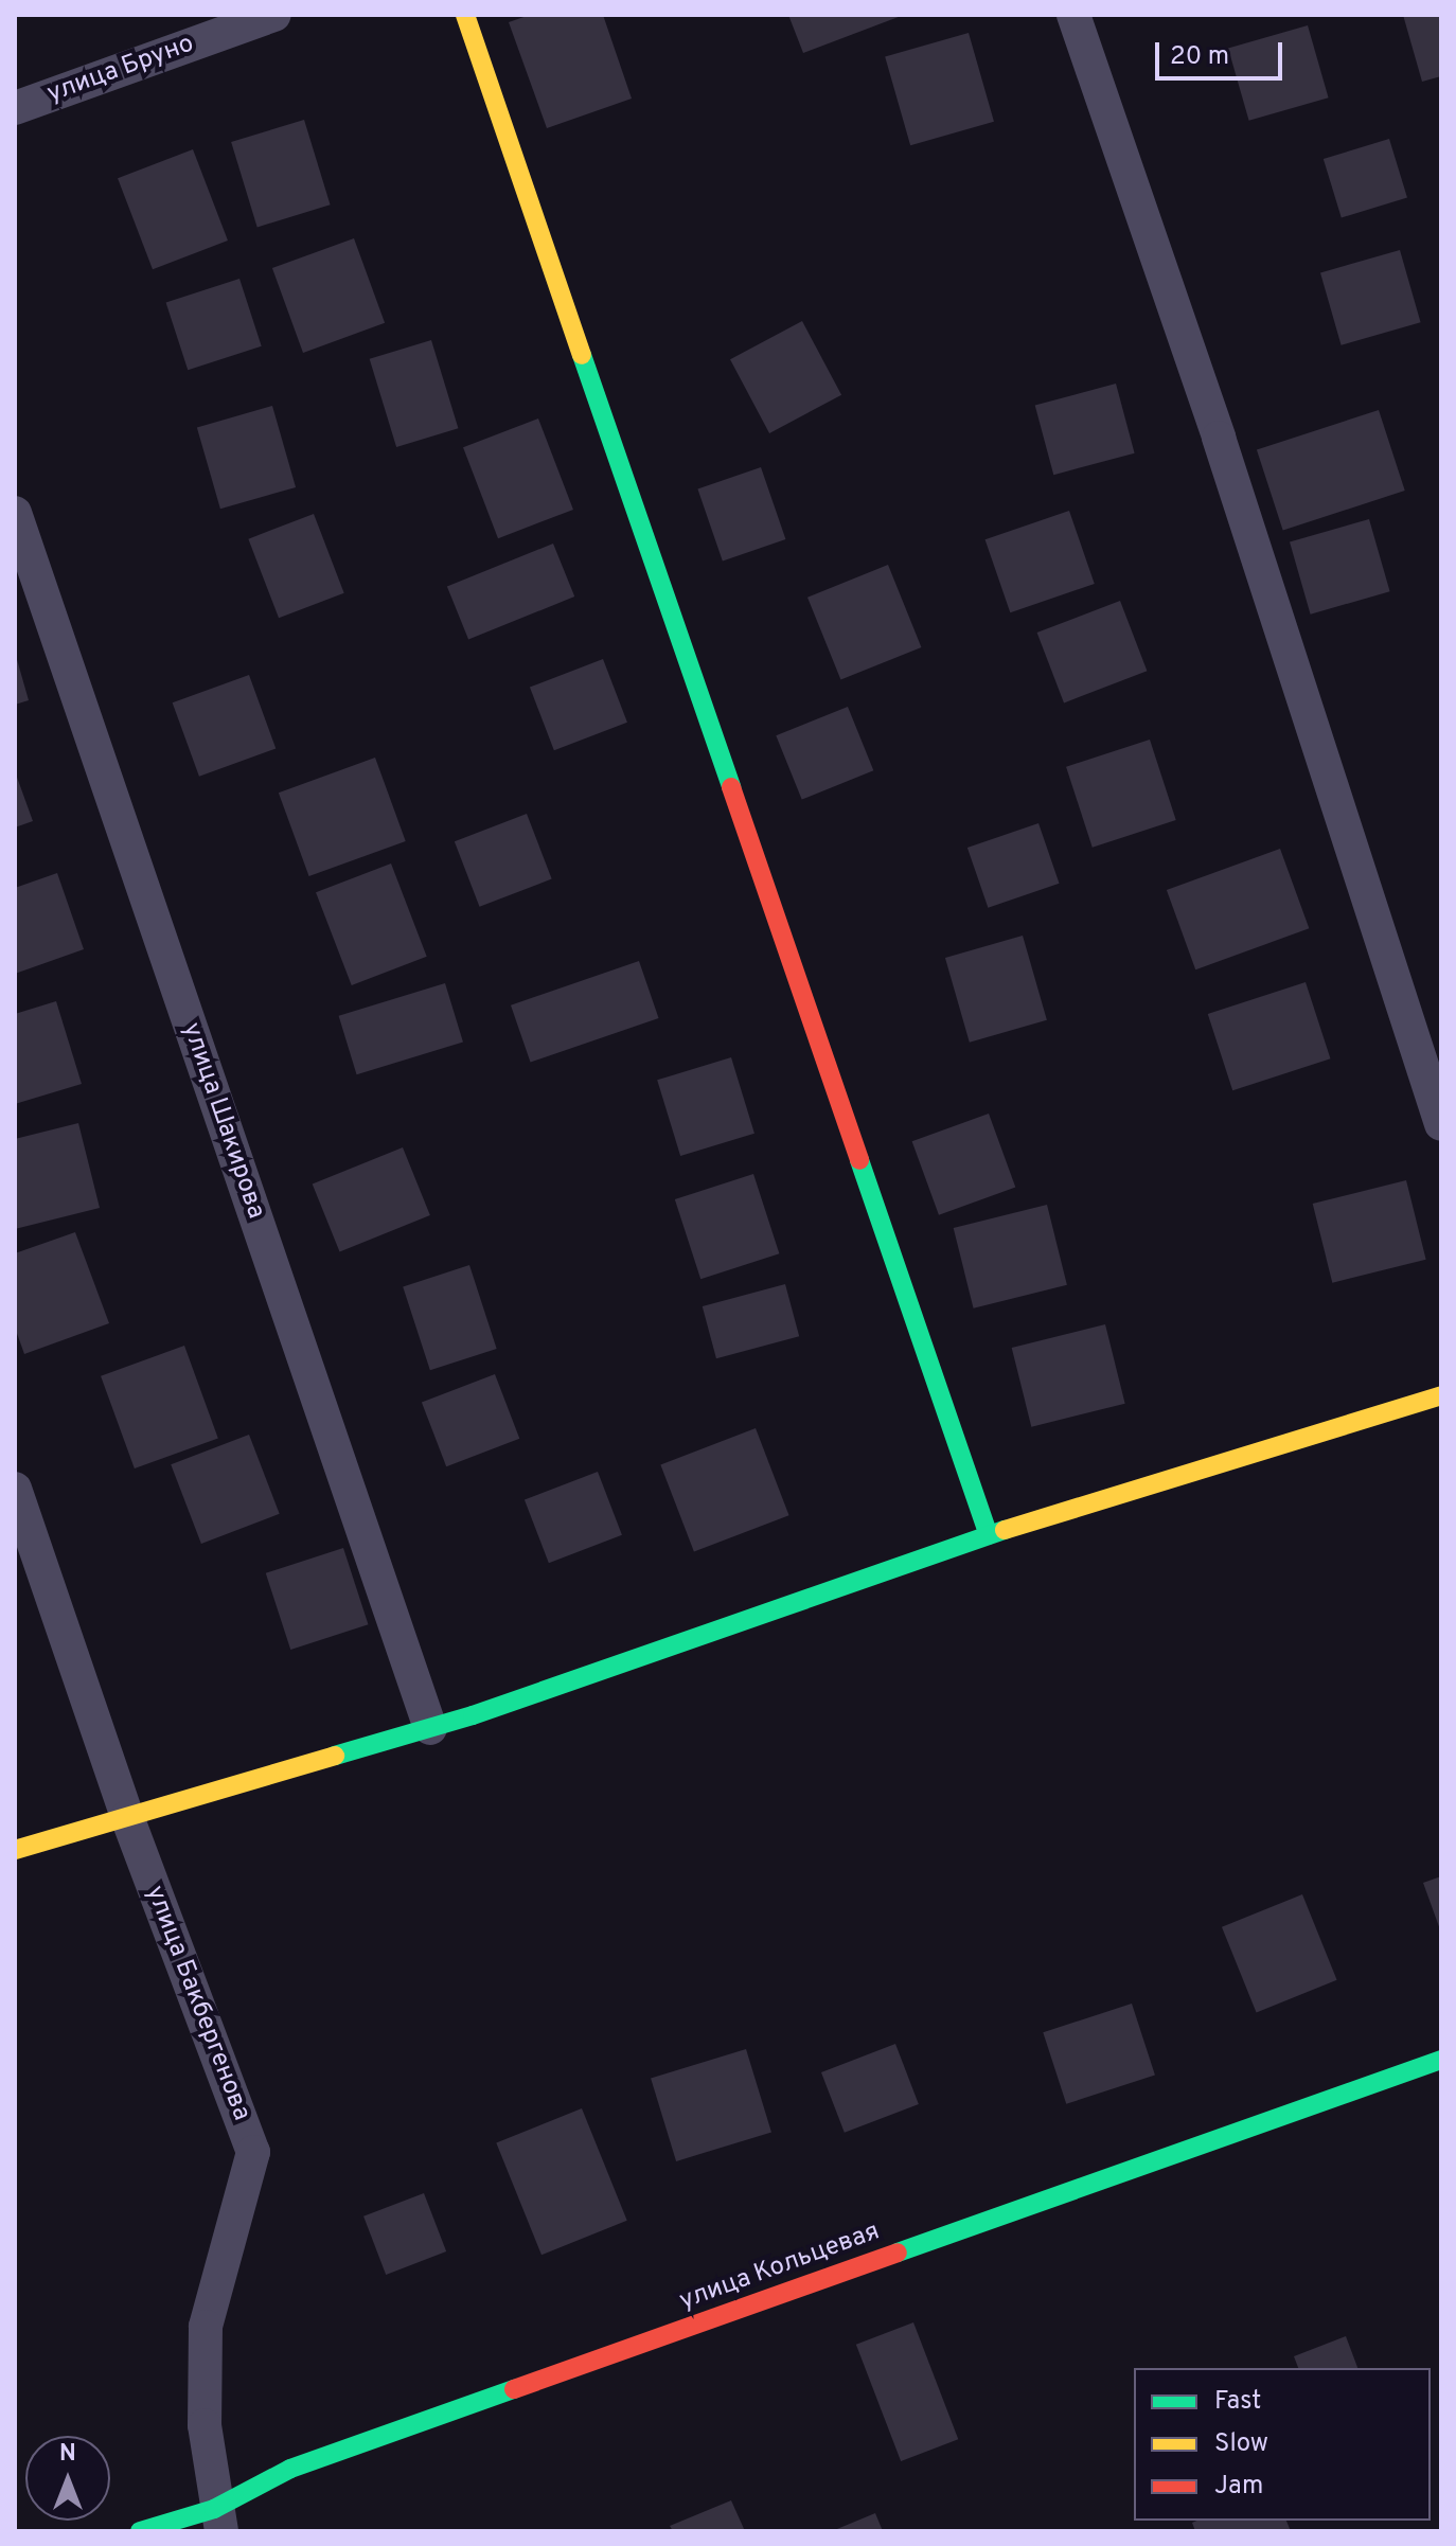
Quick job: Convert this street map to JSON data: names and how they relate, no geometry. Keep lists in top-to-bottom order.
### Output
{
  "streets": {
    "street": [
      "улица Бруно",
      "улица Шакирова",
      "улица Бакбергенова",
      "улица Кольцевая"
    ]
  },
  "crossings": [
    ["улица Бакбергенова", "улица Кольцевая"]
  ],
  "legend": ["Fast", "Slow", "Jam"],
  "scale_bar": "20 m",
  "north": "top"
}
